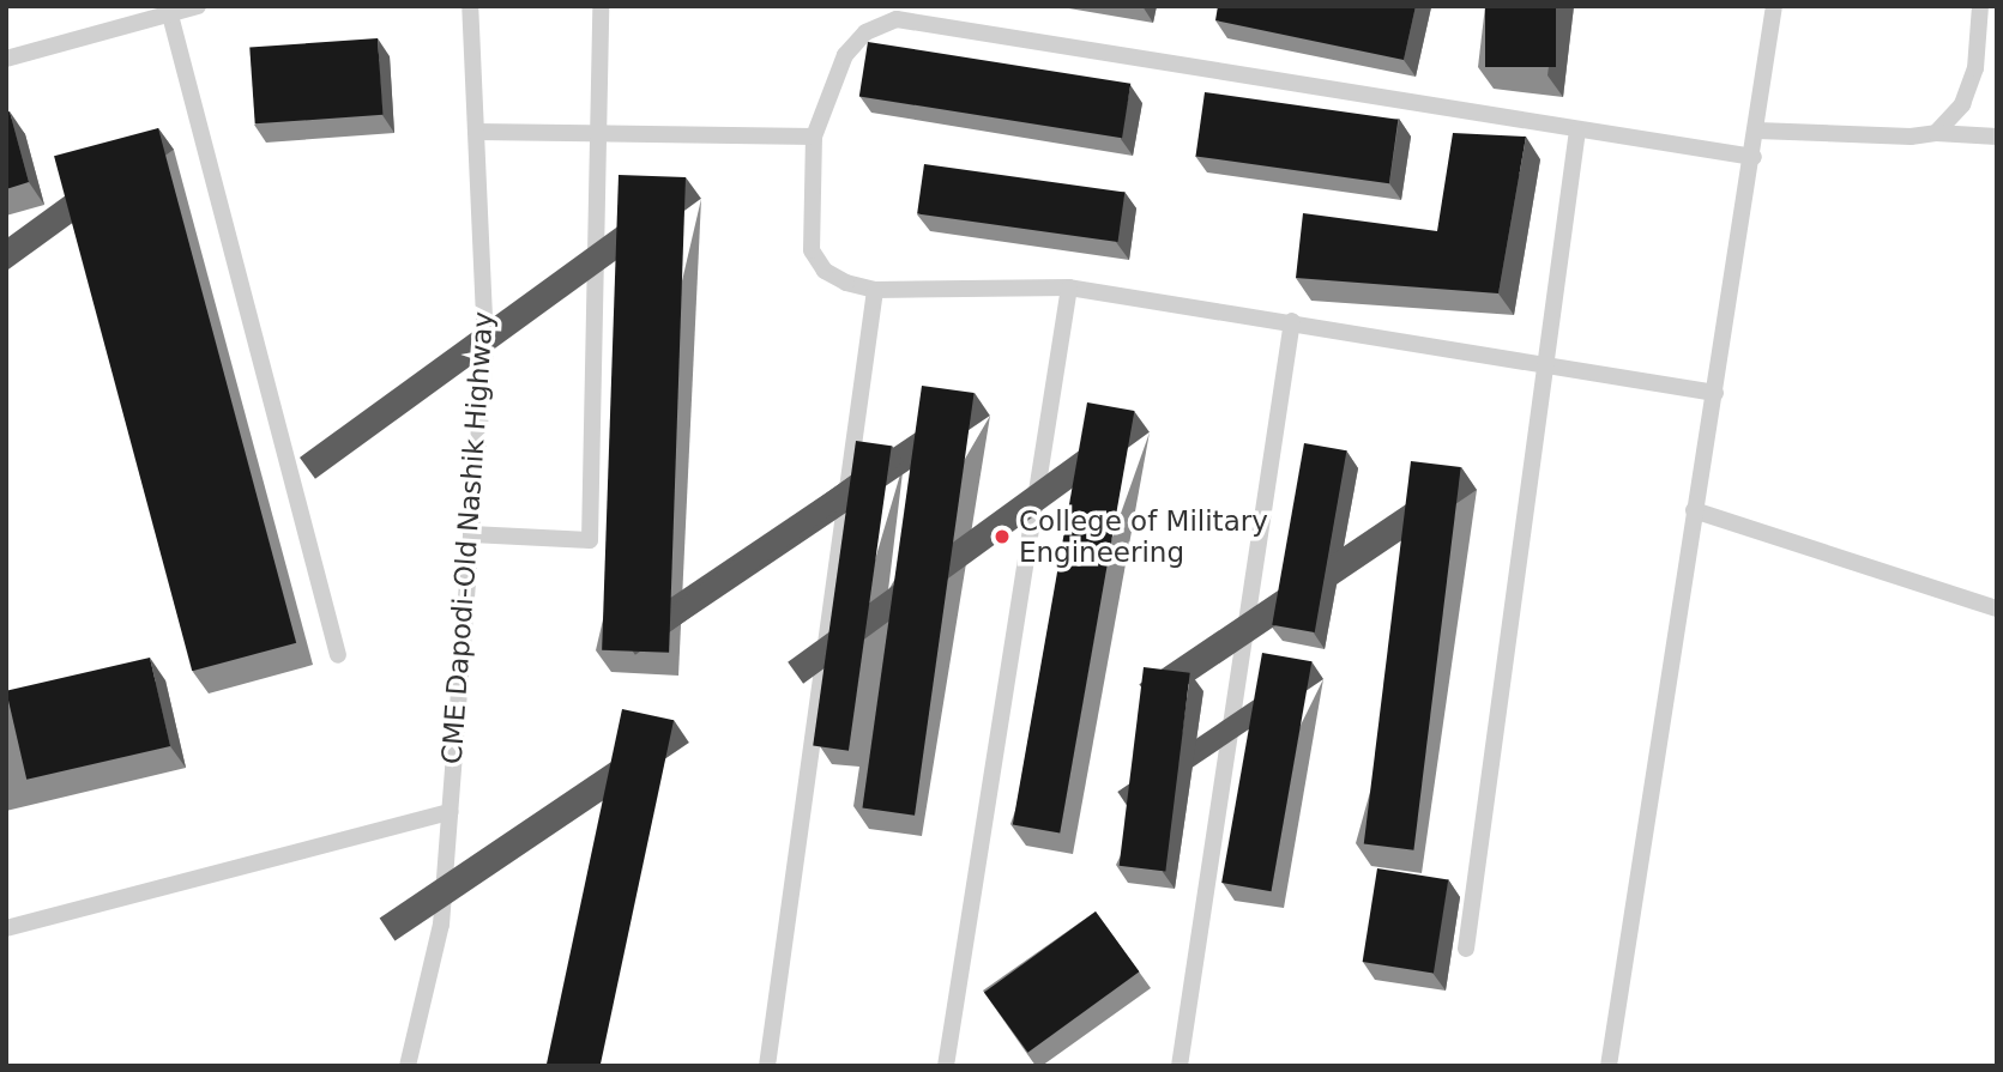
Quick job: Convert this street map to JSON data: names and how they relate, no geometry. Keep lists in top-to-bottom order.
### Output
{
  "streets": {
    "lane": ["CME Dapodi-Old Nashik Highway"]
  },
  "places": ["College of Military Engineering"]
}
